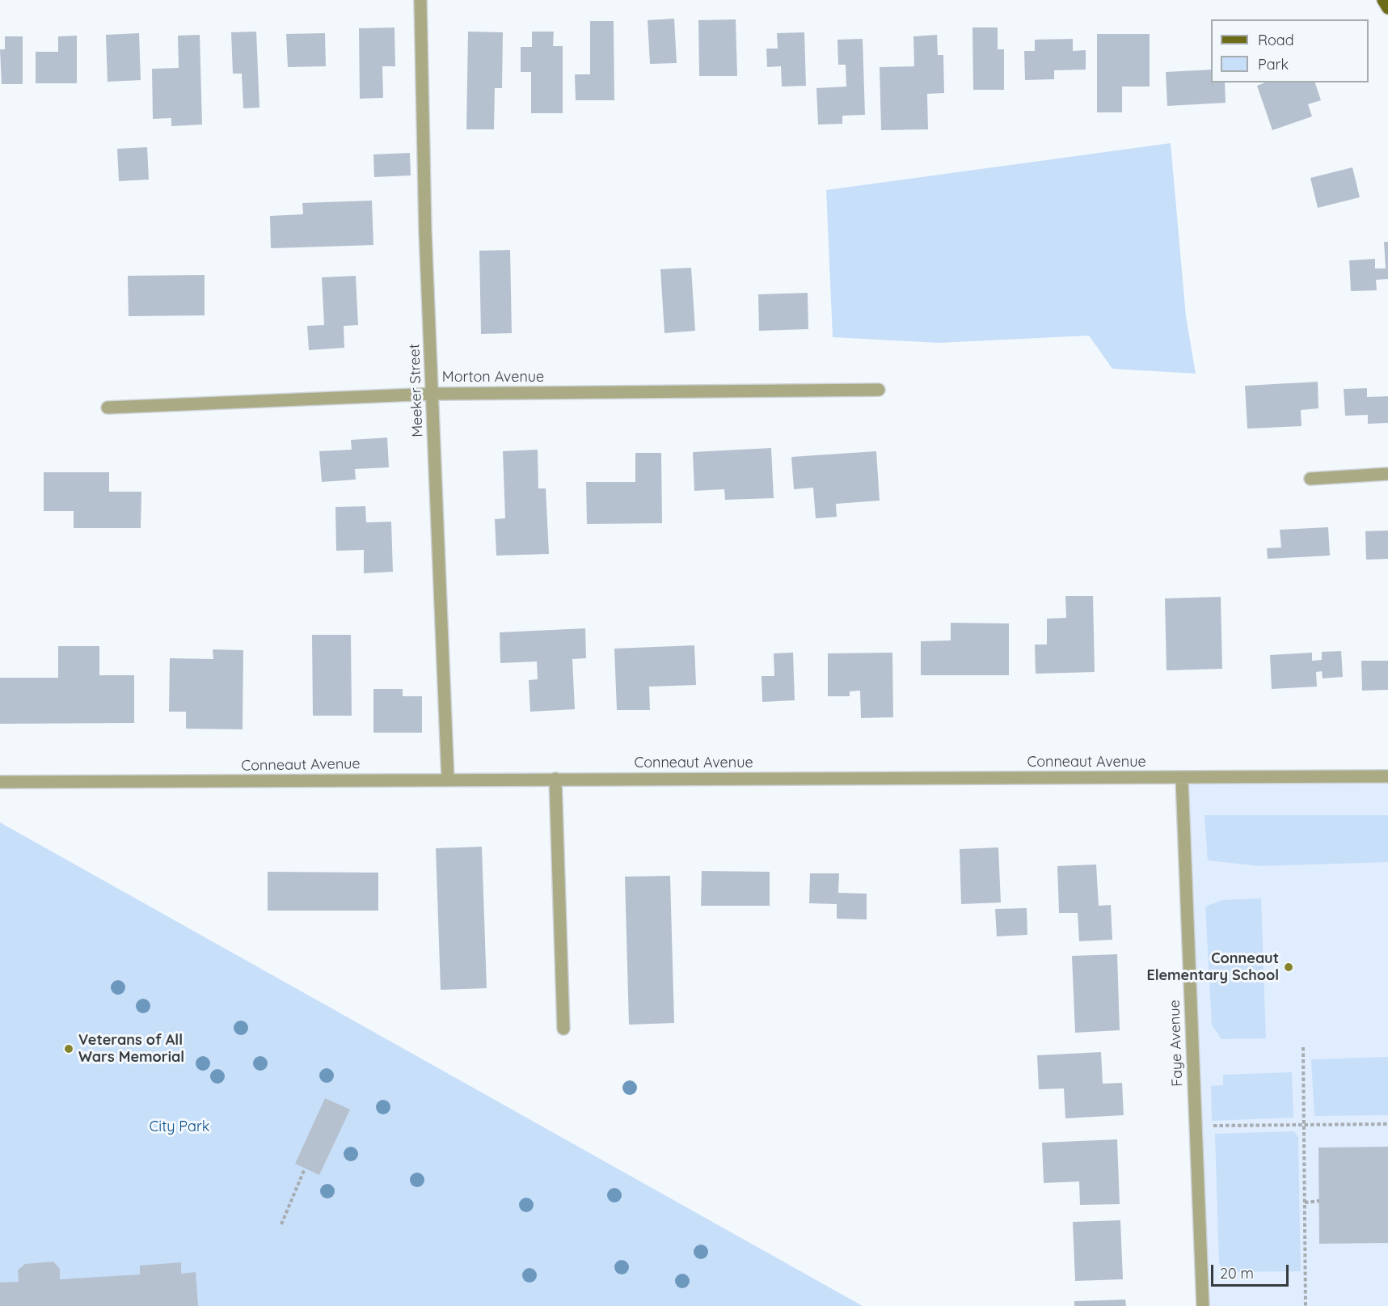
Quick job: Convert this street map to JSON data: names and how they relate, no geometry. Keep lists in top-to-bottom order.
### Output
{
  "streets": {
    "street": [
      "Morton Avenue",
      "Meeker Street",
      "Conneaut Avenue",
      "Faye Avenue"
    ]
  },
  "crossings": [
    ["Morton Avenue", "Meeker Street"],
    ["Meeker Street", "Conneaut Avenue"],
    ["Conneaut Avenue", "Faye Avenue"]
  ],
  "parks": ["City Park"],
  "places": ["Conneaut Elementary School", "Veterans of All Wars Memorial"],
  "legend": ["Road", "Park"],
  "scale_bar": "20 m"
}
